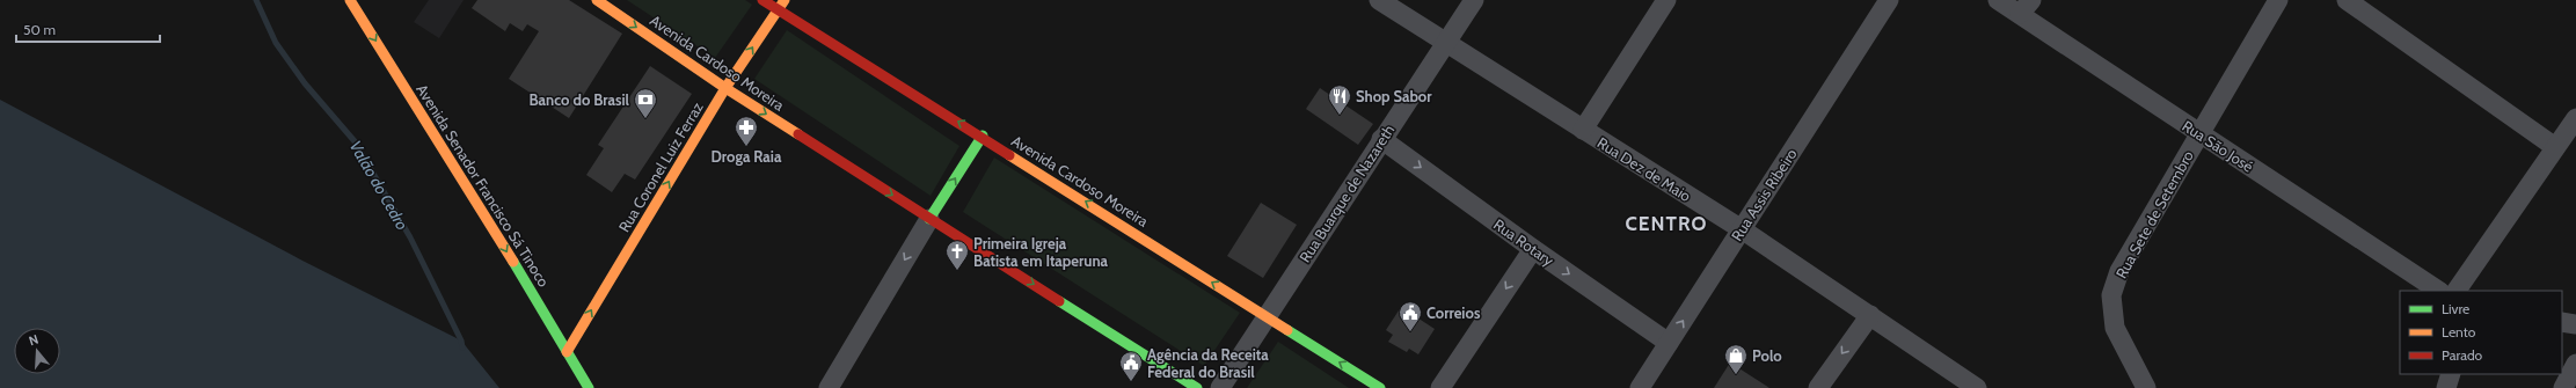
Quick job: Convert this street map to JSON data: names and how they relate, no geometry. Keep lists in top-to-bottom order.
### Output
{
  "streets": {
    "main road": ["Avenida Cardoso Moreira", "Rua Coronel Luiz Ferraz", "Avenida Senador Francisco Sá Tinoco"],
    "street": [
      "Rua São José",
      "Rua Dez de Maio",
      "Rua Buarque de Nazareth",
      "Rua Assis Ribeiro",
      "Rua Sete de Setembro",
      "Rua Rotary"
    ]
  },
  "crossings": [
    ["Avenida Cardoso Moreira", "Rua Coronel Luiz Ferraz"],
    ["Avenida Cardoso Moreira", "Rua Buarque de Nazareth"],
    ["Rua São José", "Rua Sete de Setembro"],
    ["Rua Coronel Luiz Ferraz", "Avenida Senador Francisco Sá Tinoco"],
    ["Rua Dez de Maio", "Rua Buarque de Nazareth"],
    ["Rua Dez de Maio", "Rua Assis Ribeiro"],
    ["Rua Buarque de Nazareth", "Rua Rotary"],
    ["Rua Assis Ribeiro", "Rua Rotary"]
  ],
  "one_way": ["Rua Coronel Luiz Ferraz", "Avenida Senador Francisco Sá Tinoco", "Rua Rotary"],
  "districts": ["CENTRO"],
  "water": ["Valão do Cedro"],
  "places": {
    "restaurant": ["Shop Sabor"],
    "bank": ["Banco do Brasil"],
    "pharmacy": ["Droga Raia"],
    "church": ["Primeira Igreja Batista em Itaperuna"],
    "public building": ["Correios", "Agência da Receita Federal do Brasil"],
    "shop": ["Polo"]
  },
  "legend": ["Livre", "Lento", "Parado"],
  "scale_bar": "50 m",
  "north": "top"
}
